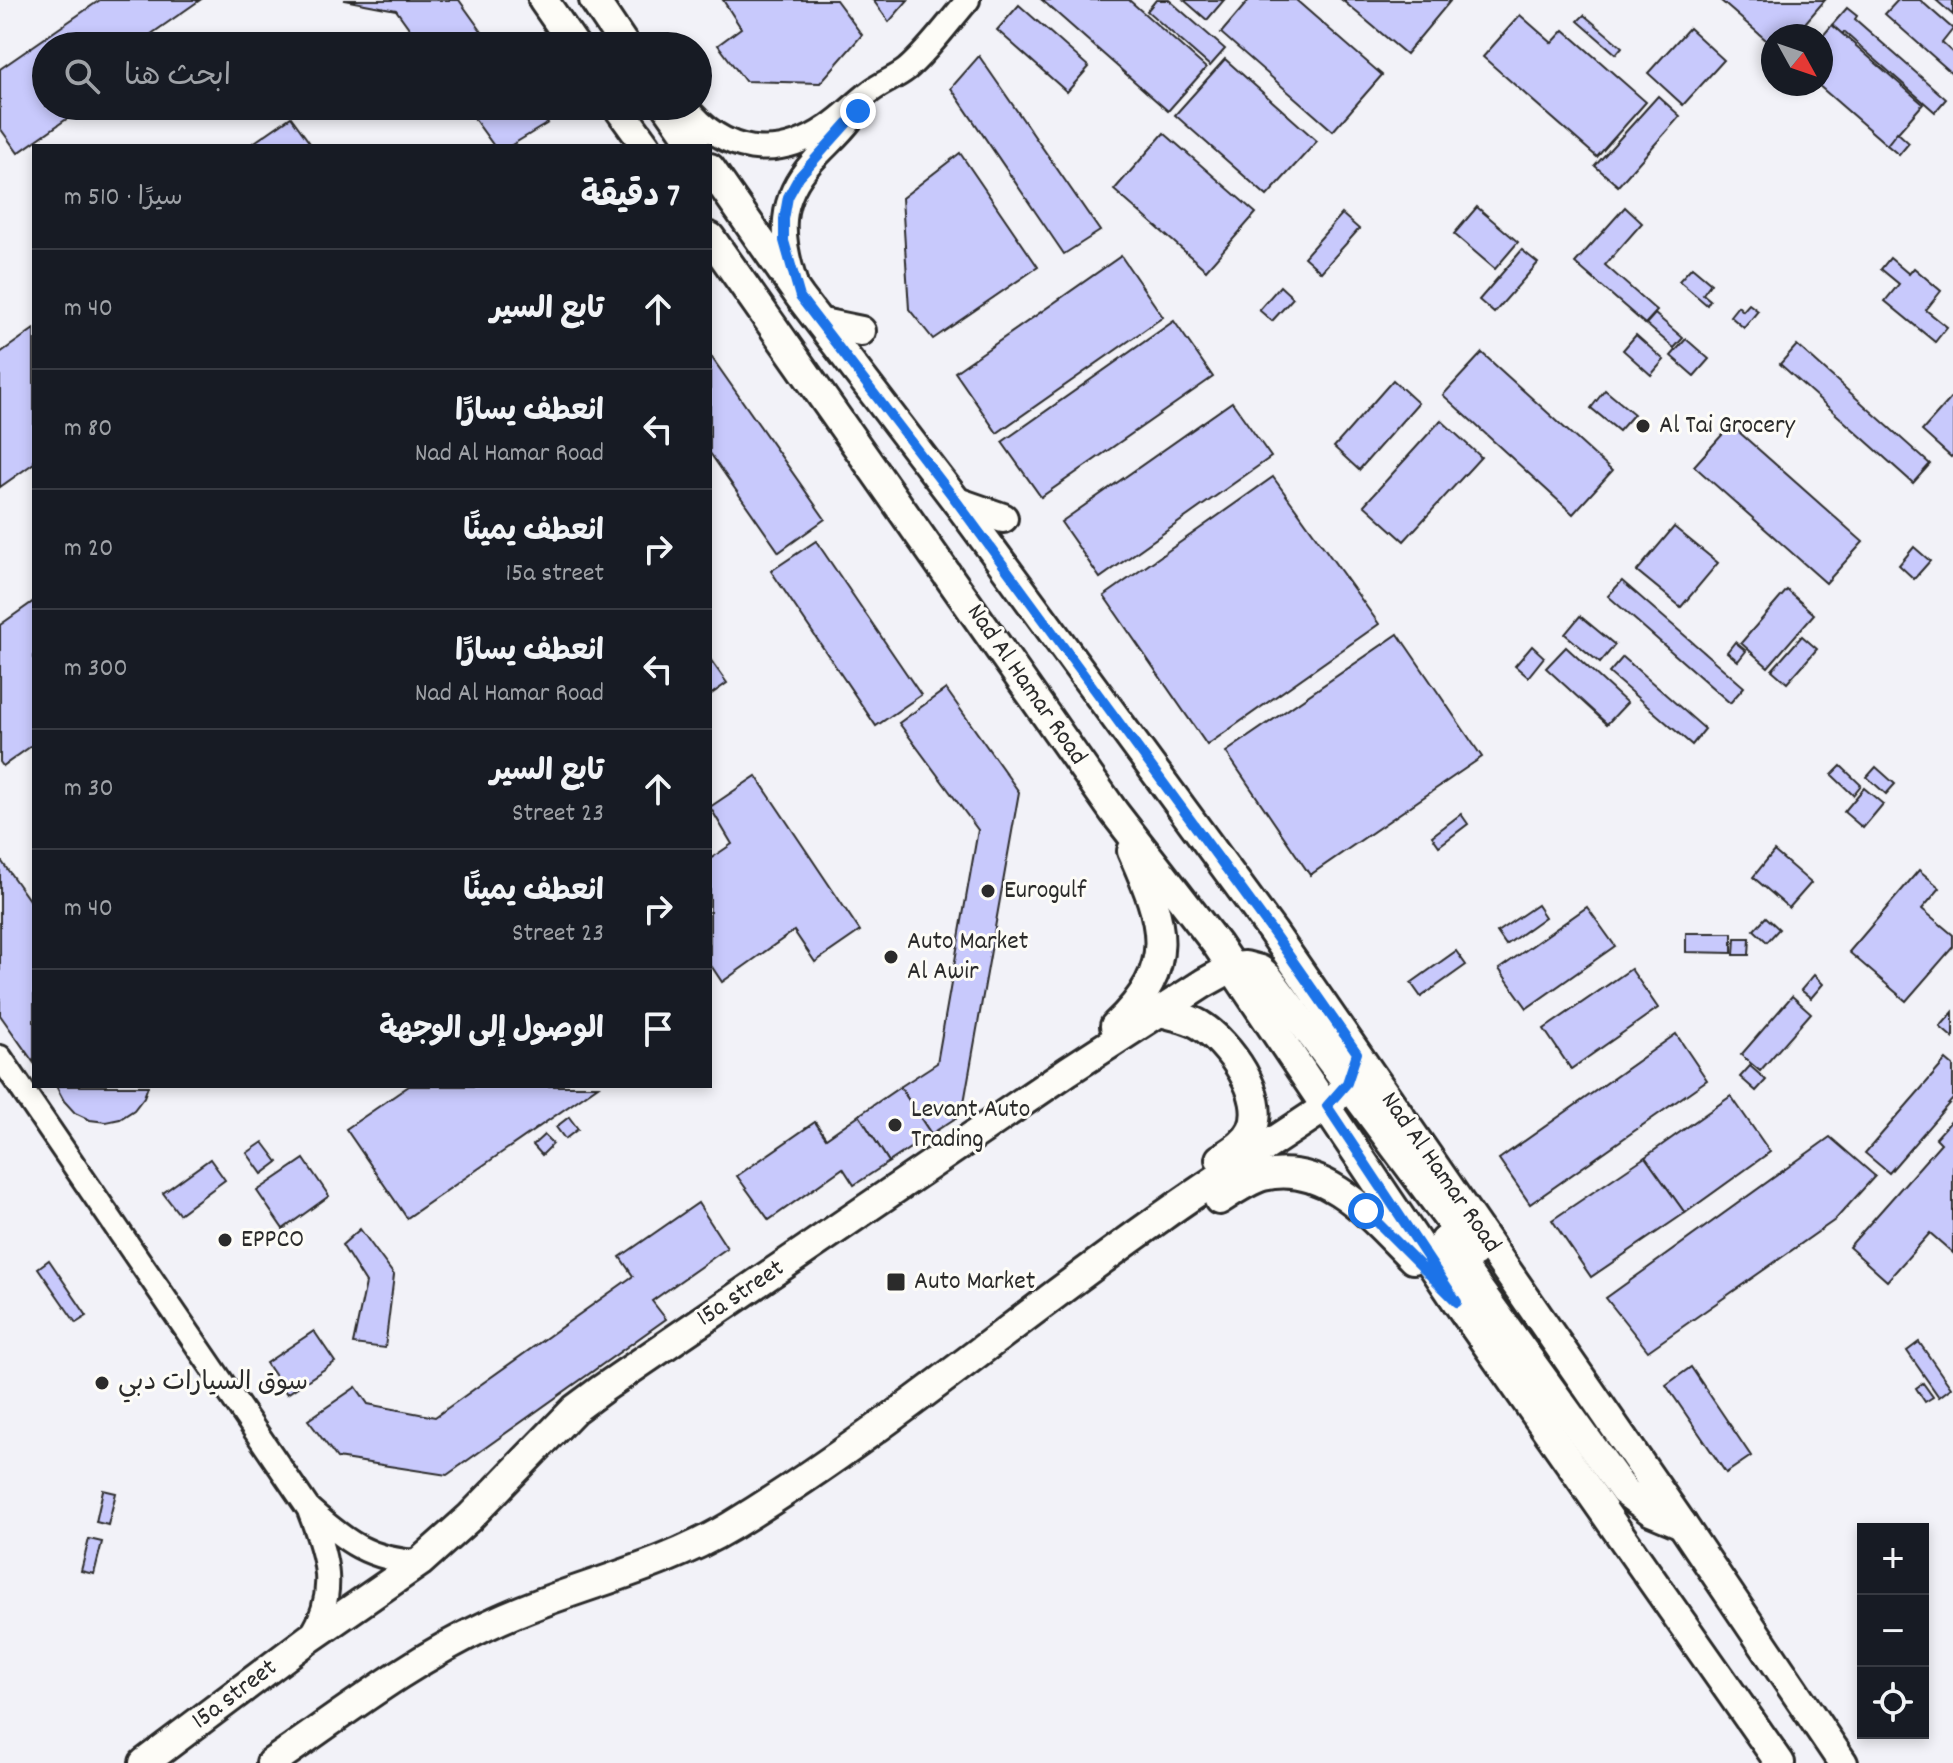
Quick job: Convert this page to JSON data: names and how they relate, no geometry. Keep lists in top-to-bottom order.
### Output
{
  "streets": {
    "main road": ["Nad Al Hamar Road", "15a street"]
  },
  "crossings": [
    ["Nad Al Hamar Road", "15a street"]
  ],
  "places": {
    "other": [
      "Al Tai Grocery",
      "Eurogulf",
      "Auto Market Al Awir",
      "Levant Auto Trading",
      "EPPCO",
      "سوق السيارات دبي"
    ],
    "transit": ["Auto Market"]
  },
  "north": "bottom right",
  "page": {
    "search": "ابحث هنا",
    "heading": ["7 دقيقة", "سيرًا · 510 m"],
    "list": [
      ["تابع السير", "40 m"],
      ["انعطف يسارًا", "Nad Al Hamar Road", "80 m"],
      ["انعطف يمينًا", "15a street", "20 m"],
      ["انعطف يسارًا", "Nad Al Hamar Road", "300 m"],
      ["تابع السير", "23 Street", "30 m"],
      ["انعطف يمينًا", "23 Street", "40 m"],
      "الوصول إلى الوجهة"
    ],
    "map_buttons": ["+", "−"]
  }
}
